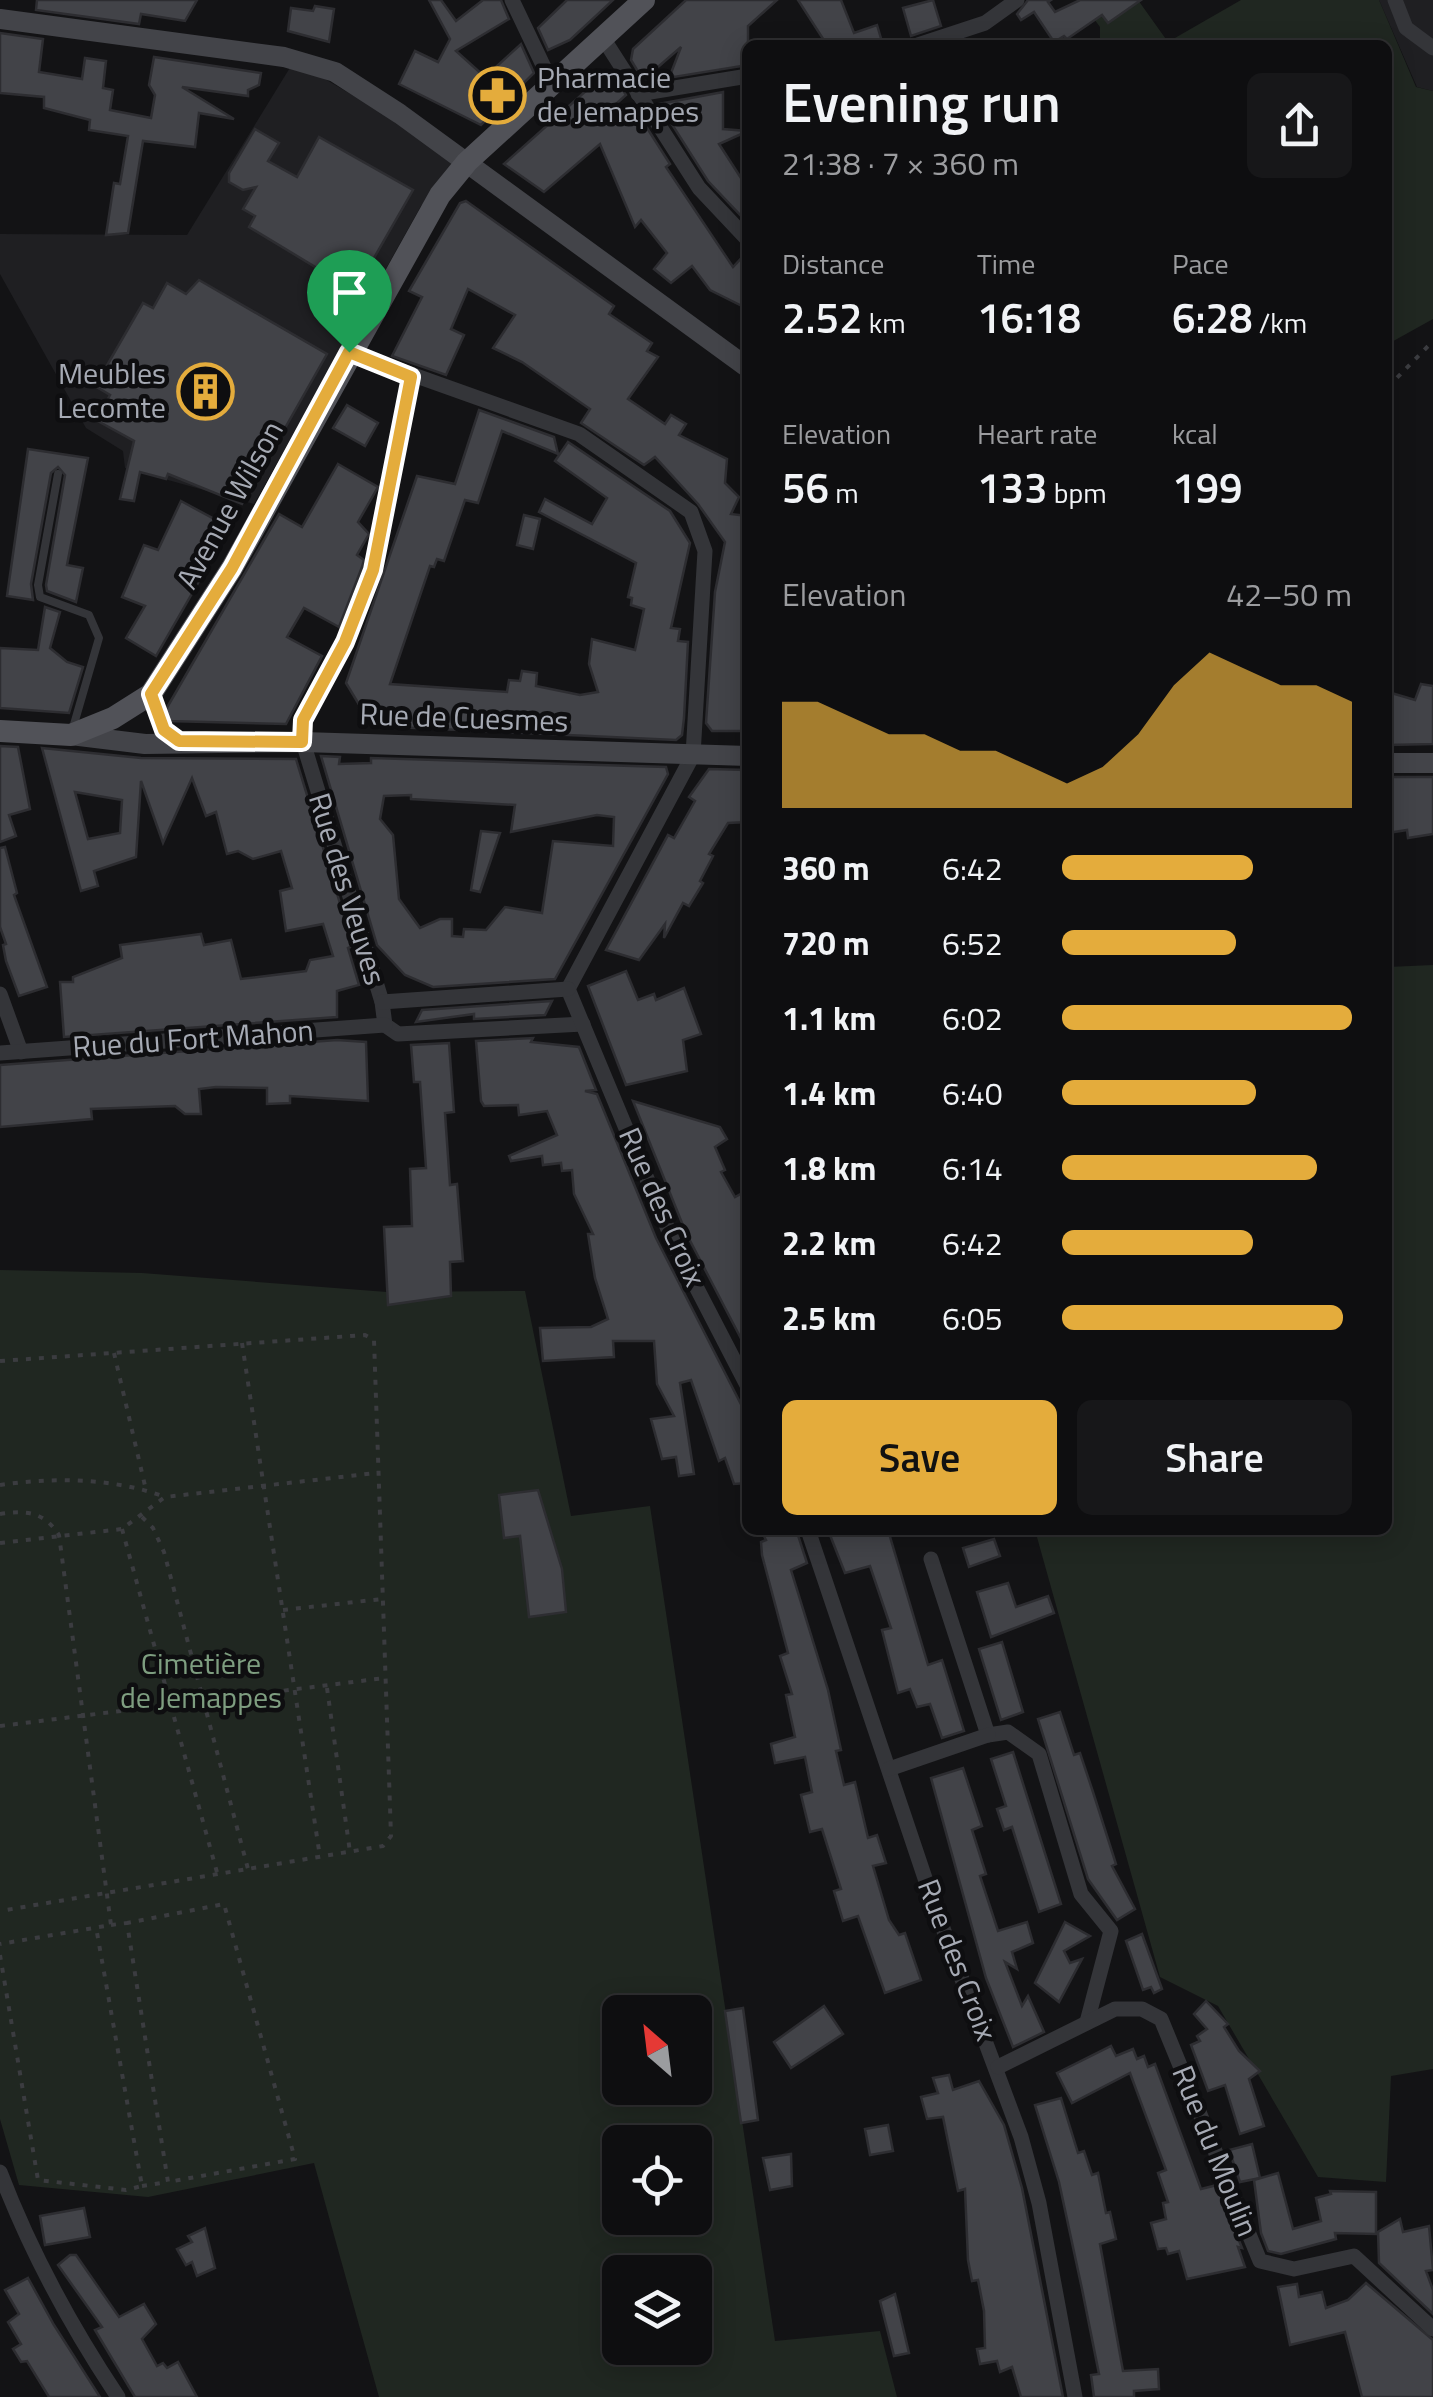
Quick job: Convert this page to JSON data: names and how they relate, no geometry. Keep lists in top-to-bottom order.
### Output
{
  "streets": {
    "main road": ["Avenue Wilson"],
    "street": [
      "Rue de Cuesmes",
      "Rue des Veuves",
      "Rue du Fort Mahon",
      "Rue des Croix",
      "Rue du Moulin"
    ]
  },
  "crossings": [
    ["Avenue Wilson", "Rue de Cuesmes"],
    ["Rue de Cuesmes", "Rue des Veuves"],
    ["Rue des Veuves", "Rue du Fort Mahon"],
    ["Rue du Fort Mahon", "Rue des Croix"],
    ["Rue des Croix", "Rue du Moulin"]
  ],
  "parks": ["Cimetière de Jemappes"],
  "places": {
    "pharmacy": ["Pharmacie de Jemappes"],
    "building": ["Meubles Lecomte"]
  },
  "north": "top left",
  "page": {
    "heading": ["Evening run", "21:38 · 7 × 360 m"],
    "stats": [
      ["Distance", "2.52 km"],
      ["Time", "16:18"],
      ["Pace", "6:28 /km"],
      ["Elevation", "56 m"],
      ["Heart rate", "133 bpm"],
      ["kcal", "199"]
    ],
    "chart": ["Elevation", "42–50 m"],
    "list": [
      {
        "name": "360 m",
        "note": "6:42"
      },
      {
        "name": "720 m",
        "note": "6:52"
      },
      {
        "name": "1.1 km",
        "note": "6:02"
      },
      {
        "name": "1.4 km",
        "note": "6:40"
      },
      {
        "name": "1.8 km",
        "note": "6:14"
      },
      {
        "name": "2.2 km",
        "note": "6:42"
      },
      {
        "name": "2.5 km",
        "note": "6:05"
      }
    ],
    "buttons": ["Save", "Share"]
  }
}
